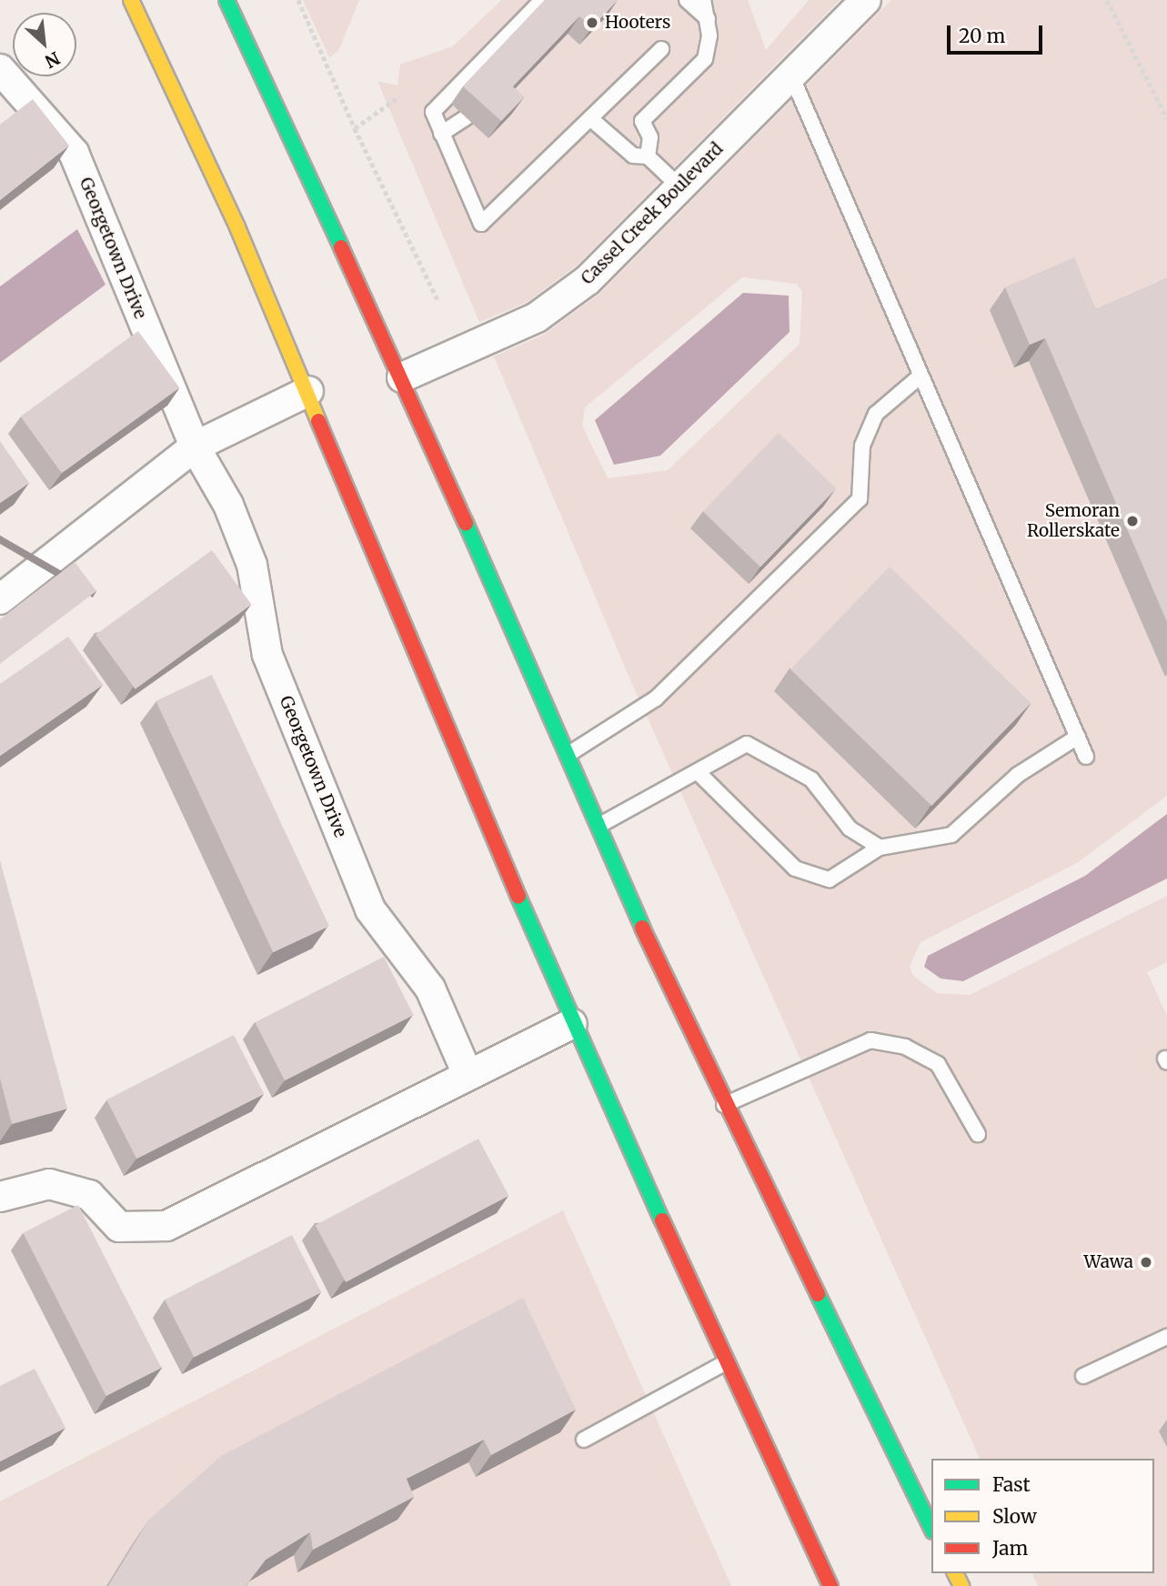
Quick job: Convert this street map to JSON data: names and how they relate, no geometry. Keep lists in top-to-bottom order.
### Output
{
  "streets": {
    "street": ["Cassel Creek Boulevard", "Georgetown Drive"]
  },
  "places": ["Hooters", "Semoran Rollerskate", "Wawa"],
  "legend": ["Fast", "Slow", "Jam"],
  "scale_bar": "20 m",
  "north": "bottom right"
}
